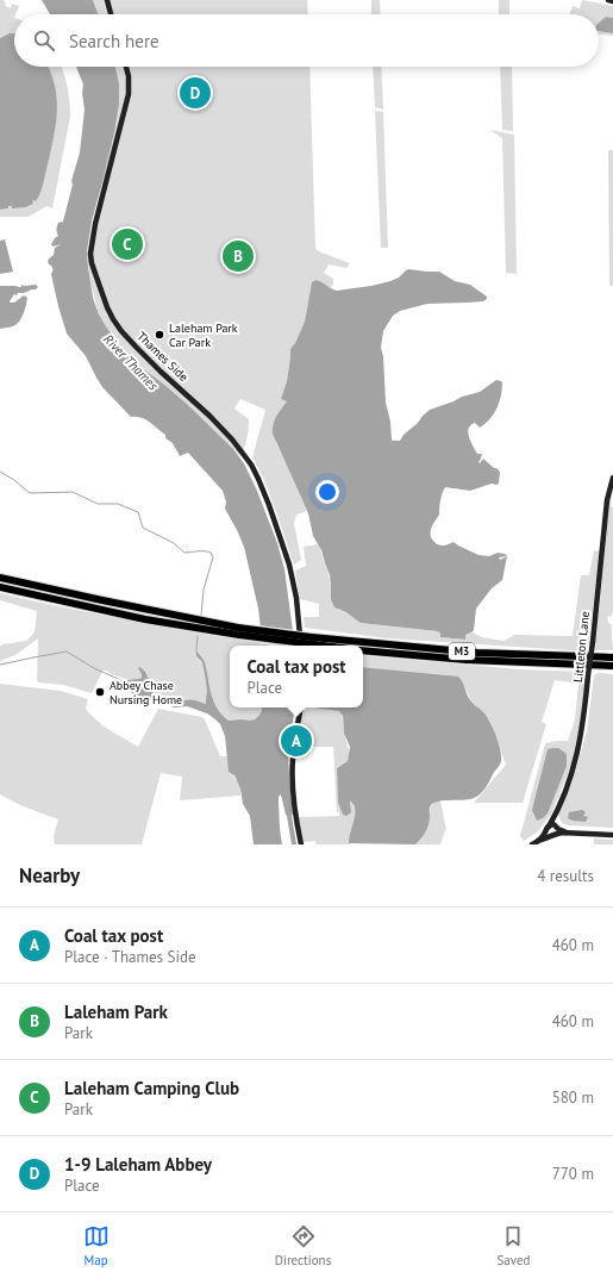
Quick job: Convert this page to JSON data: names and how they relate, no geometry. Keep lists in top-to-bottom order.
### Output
{
  "streets": {
    "highway": ["M3"],
    "street": ["Thames Side", "Littleton Lane"]
  },
  "water": ["River Thames"],
  "places": ["Laleham Park Car Park", "Abbey Chase Nursing Home"],
  "page": {
    "search": "Search here",
    "pins": [
      "D",
      "C",
      "B",
      "A"
    ],
    "popup": ["Coal tax post", "Place"],
    "heading": ["Nearby", "4 results"],
    "list": [
      {
        "mark": "A",
        "name": "Coal tax post",
        "note": "Place · Thames Side",
        "value": "460 m"
      },
      {
        "mark": "B",
        "name": "Laleham Park",
        "note": "Park",
        "value": "460 m"
      },
      {
        "mark": "C",
        "name": "Laleham Camping Club",
        "note": "Park",
        "value": "580 m"
      },
      {
        "mark": "D",
        "name": "1-9 Laleham Abbey",
        "note": "Place",
        "value": "770 m"
      }
    ],
    "nav": ["Map", "Directions", "Saved"]
  }
}
